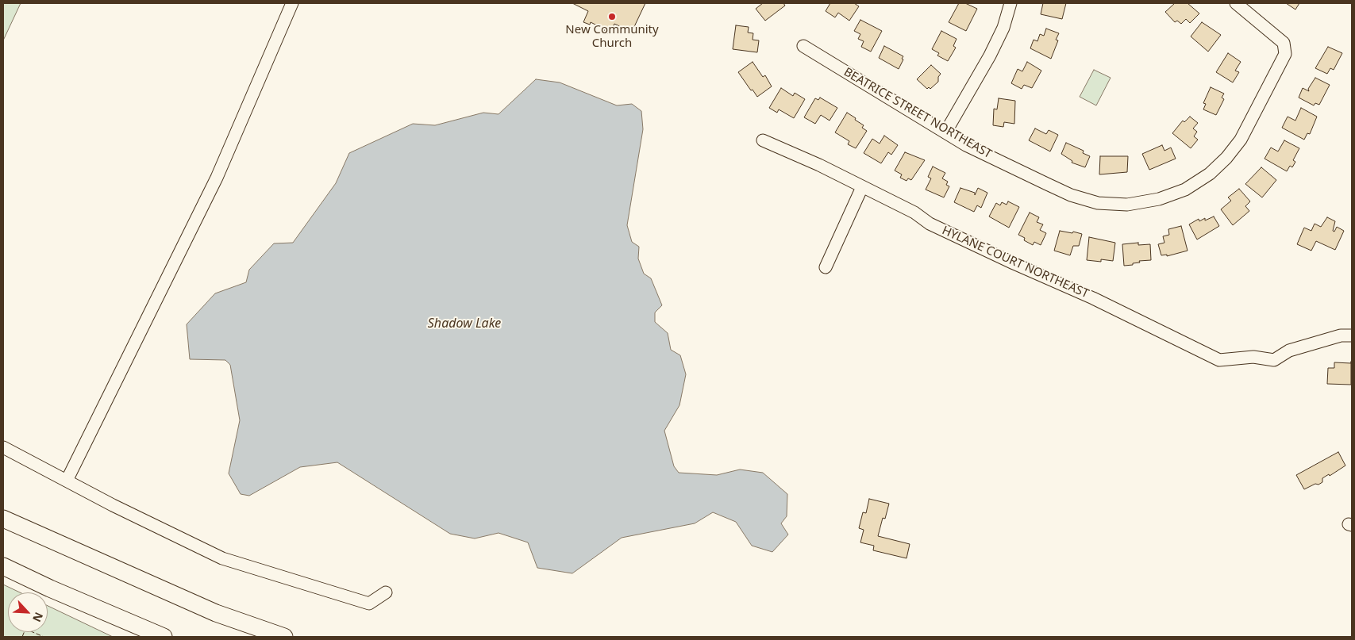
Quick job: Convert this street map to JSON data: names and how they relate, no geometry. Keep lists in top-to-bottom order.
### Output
{
  "streets": {
    "street": ["BEATRICE STREET NORTHEAST", "HYLANE COURT NORTHEAST"]
  },
  "water": ["Shadow Lake"],
  "places": ["New Community Church"],
  "north": "bottom right"
}
